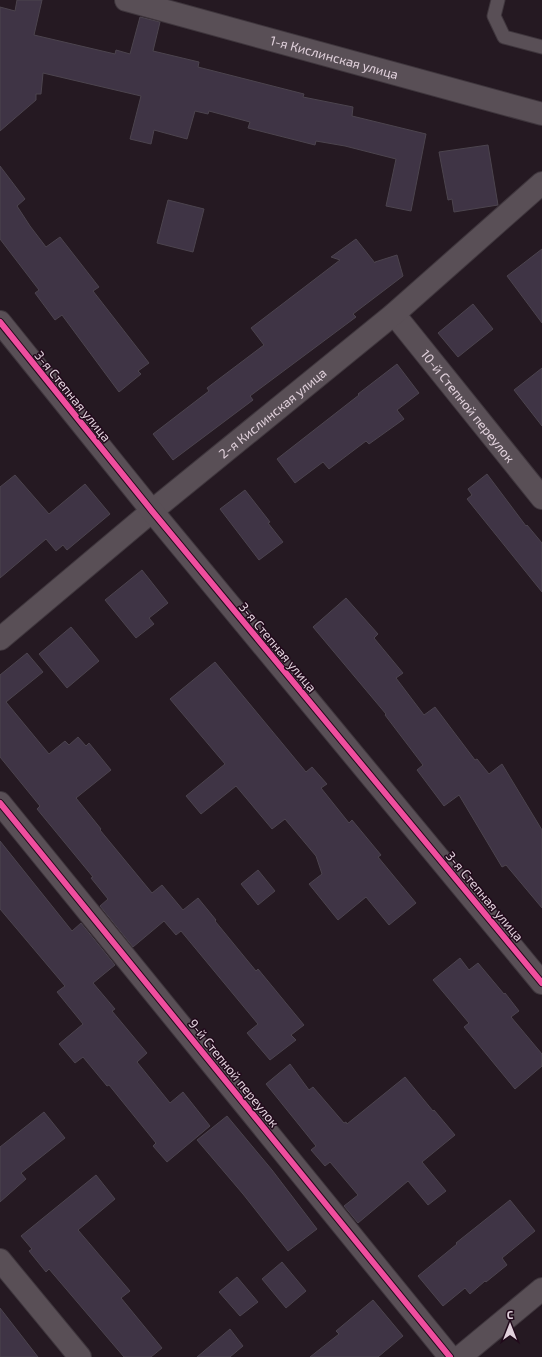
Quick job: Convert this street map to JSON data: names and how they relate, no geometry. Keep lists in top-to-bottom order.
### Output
{
  "streets": {
    "street": [
      "1-я Кислинская улица",
      "3-я Степная улица",
      "10-й Степной переулок",
      "2-я Кислинская улица",
      "9-й Степной переулок"
    ]
  },
  "crossings": [
    ["3-я Степная улица", "2-я Кислинская улица"],
    ["10-й Степной переулок", "2-я Кислинская улица"]
  ],
  "north": "top"
}
